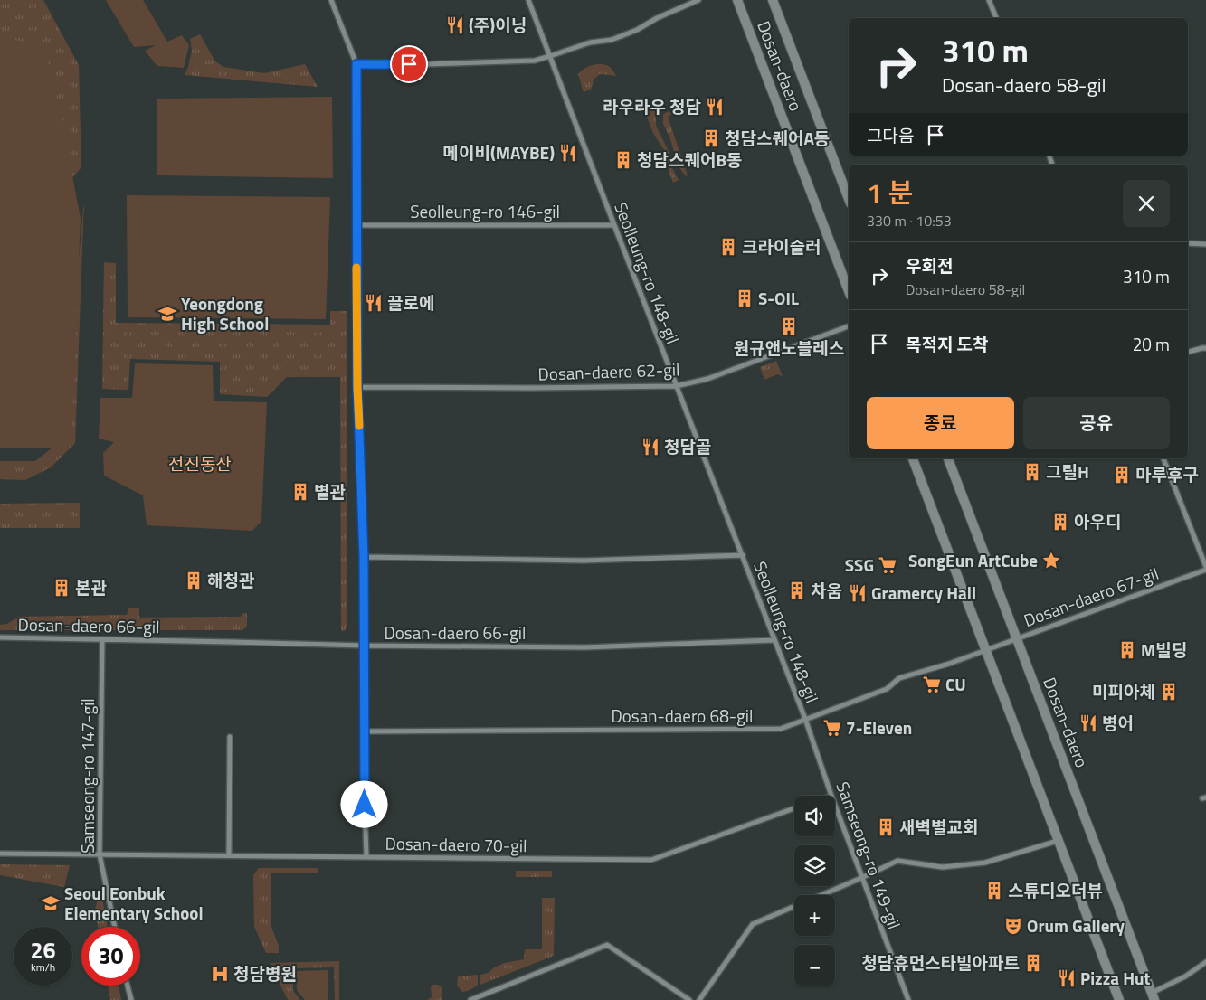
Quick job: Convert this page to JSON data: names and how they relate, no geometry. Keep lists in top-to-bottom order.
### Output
{
  "streets": {
    "main road": ["Dosan-daero"],
    "street": [
      "Seolleung-ro 146-gil",
      "Seolleung-ro 148-gil",
      "Dosan-daero 62-gil",
      "Dosan-daero 67-gil",
      "Dosan-daero 66-gil",
      "Dosan-daero 68-gil",
      "Samseong-ro 147-gil",
      "Dosan-daero 70-gil",
      "Samseong-ro 149-gil"
    ]
  },
  "crossings": [
    ["Dosan-daero", "Dosan-daero 67-gil"],
    ["Seolleung-ro 146-gil", "Seolleung-ro 148-gil"],
    ["Seolleung-ro 148-gil", "Dosan-daero 62-gil"],
    ["Seolleung-ro 148-gil", "Dosan-daero 66-gil"],
    ["Seolleung-ro 148-gil", "Dosan-daero 68-gil"],
    ["Seolleung-ro 148-gil", "Samseong-ro 149-gil"],
    ["Dosan-daero 67-gil", "Dosan-daero 68-gil"],
    ["Dosan-daero 66-gil", "Samseong-ro 147-gil"],
    ["Dosan-daero 68-gil", "Samseong-ro 149-gil"],
    ["Samseong-ro 147-gil", "Dosan-daero 70-gil"]
  ],
  "parks": ["전진동산"],
  "places": {
    "restaurant": [
      "(주)이닝",
      "라우라우 청담",
      "메이비(MAYBE)",
      "끌로에",
      "청담골",
      "Gramercy Hall",
      "병어",
      "Pizza Hut"
    ],
    "building": [
      "청담스퀘어A동",
      "청담스퀘어B동",
      "크라이슬러",
      "S-OIL",
      "원규앤노블레스",
      "그릴H",
      "마루후구",
      "별관",
      "아우디",
      "해청관",
      "본관",
      "차움",
      "M빌딩",
      "미피아체",
      "새벽별교회",
      "스튜디오더뷰",
      "청담휴먼스타빌아파트"
    ],
    "school or university": ["Yeongdong High School", "Seoul Eonbuk Elementary School"],
    "place": ["SongEun ArtCube"],
    "supermarket": ["SSG", "CU", "7-Eleven"],
    "theatre": ["Orum Gallery"],
    "hospital": ["청담병원"]
  },
  "page": {
    "turn": ["310 m", "Dosan-daero 58-gil"],
    "then": "그다음",
    "heading": ["1 분", "330 m · 10:53"],
    "list": [
      {
        "name": "우회전",
        "note": "Dosan-daero 58-gil",
        "value": "310 m"
      },
      {
        "name": "목적지 도착",
        "value": "20 m"
      }
    ],
    "buttons": ["종료", "공유"],
    "map_buttons": ["+", "−"],
    "speed": "26 km/h",
    "limit": "30"
  }
}
